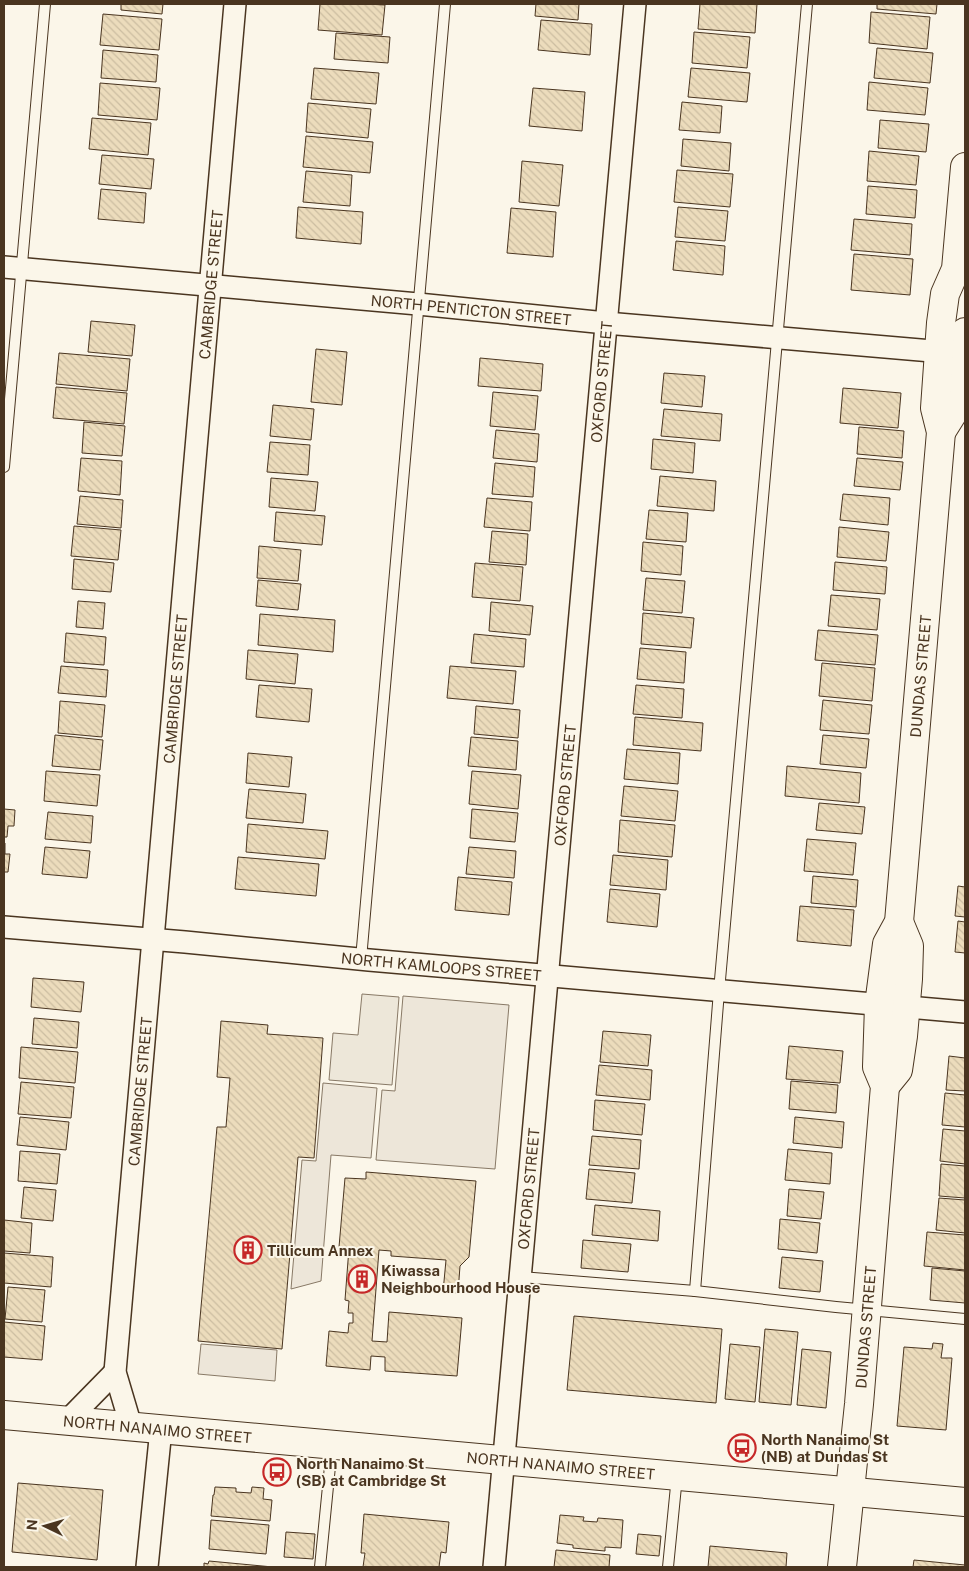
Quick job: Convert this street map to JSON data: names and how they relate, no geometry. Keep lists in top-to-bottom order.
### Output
{
  "streets": {
    "street": [
      "CAMBRIDGE STREET",
      "NORTH PENTICTON STREET",
      "OXFORD STREET",
      "DUNDAS STREET",
      "NORTH KAMLOOPS STREET",
      "NORTH NANAIMO STREET"
    ]
  },
  "crossings": [
    ["CAMBRIDGE STREET", "NORTH PENTICTON STREET"],
    ["CAMBRIDGE STREET", "NORTH KAMLOOPS STREET"],
    ["CAMBRIDGE STREET", "NORTH NANAIMO STREET"],
    ["NORTH PENTICTON STREET", "OXFORD STREET"],
    ["NORTH PENTICTON STREET", "DUNDAS STREET"],
    ["OXFORD STREET", "NORTH KAMLOOPS STREET"],
    ["OXFORD STREET", "NORTH NANAIMO STREET"],
    ["DUNDAS STREET", "NORTH KAMLOOPS STREET"],
    ["DUNDAS STREET", "NORTH NANAIMO STREET"]
  ],
  "places": {
    "building": ["Tillicum Annex", "Kiwassa Neighbourhood House"],
    "bus stop": ["North Nanaimo St (NB) at Dundas St", "North Nanaimo St (SB) at Cambridge St"]
  },
  "north": "left"
}
